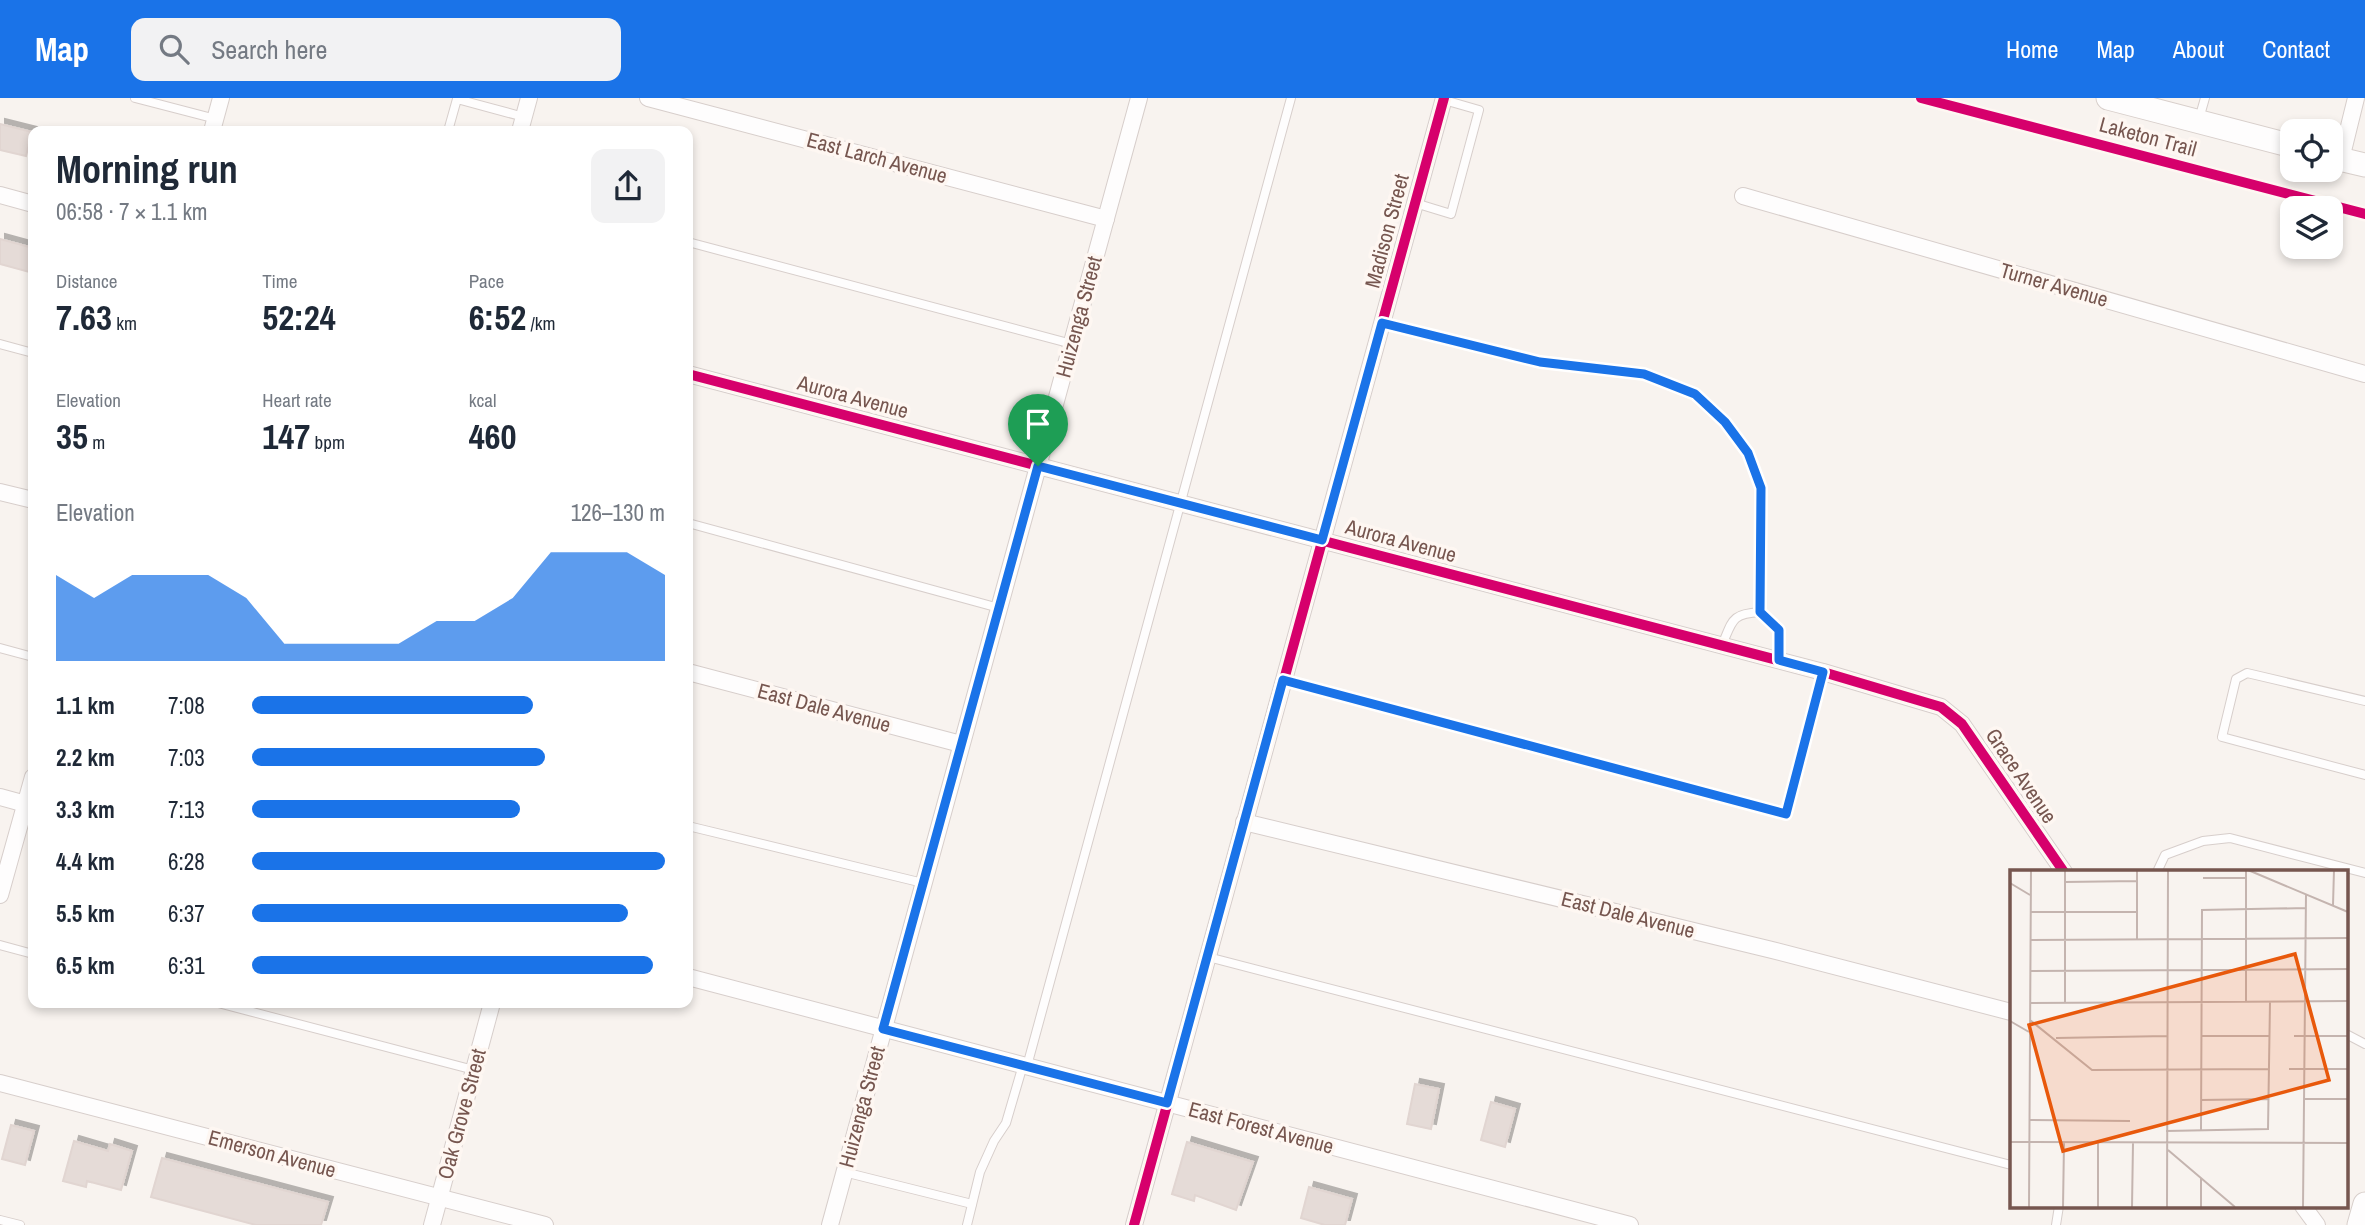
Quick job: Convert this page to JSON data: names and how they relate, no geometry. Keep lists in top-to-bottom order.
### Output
{
  "streets": {
    "street": [
      "East Larch Avenue",
      "Madison Street",
      "Turner Avenue",
      "Huizenga Street",
      "Aurora Avenue",
      "East Dale Avenue",
      "Grace Avenue",
      "Oak Grove Street",
      "East Forest Avenue",
      "Emerson Avenue"
    ],
    "cycle path": ["Laketon Trail"]
  },
  "crossings": [
    ["East Larch Avenue", "Huizenga Street"],
    ["Madison Street", "Aurora Avenue"],
    ["Madison Street", "East Dale Avenue"],
    ["Madison Street", "East Forest Avenue"],
    ["Huizenga Street", "Aurora Avenue"],
    ["Huizenga Street", "East Dale Avenue"],
    ["Huizenga Street", "East Forest Avenue"],
    ["Aurora Avenue", "Grace Avenue"],
    ["Oak Grove Street", "Emerson Avenue"]
  ],
  "page": {
    "header": "Map",
    "search": "Search here",
    "nav": [
      "Home",
      "Map",
      "About",
      "Contact"
    ],
    "heading": ["Morning run", "06:58 · 7 × 1.1 km"],
    "stats": [
      ["Distance", "7.63 km"],
      ["Time", "52:24"],
      ["Pace", "6:52 /km"],
      ["Elevation", "35 m"],
      ["Heart rate", "147 bpm"],
      ["kcal", "460"]
    ],
    "chart": ["Elevation", "126–130 m"],
    "list": [
      {
        "name": "1.1 km",
        "note": "7:08"
      },
      {
        "name": "2.2 km",
        "note": "7:03"
      },
      {
        "name": "3.3 km",
        "note": "7:13"
      },
      {
        "name": "4.4 km",
        "note": "6:28"
      },
      {
        "name": "5.5 km",
        "note": "6:37"
      },
      {
        "name": "6.5 km",
        "note": "6:31"
      }
    ]
  }
}
